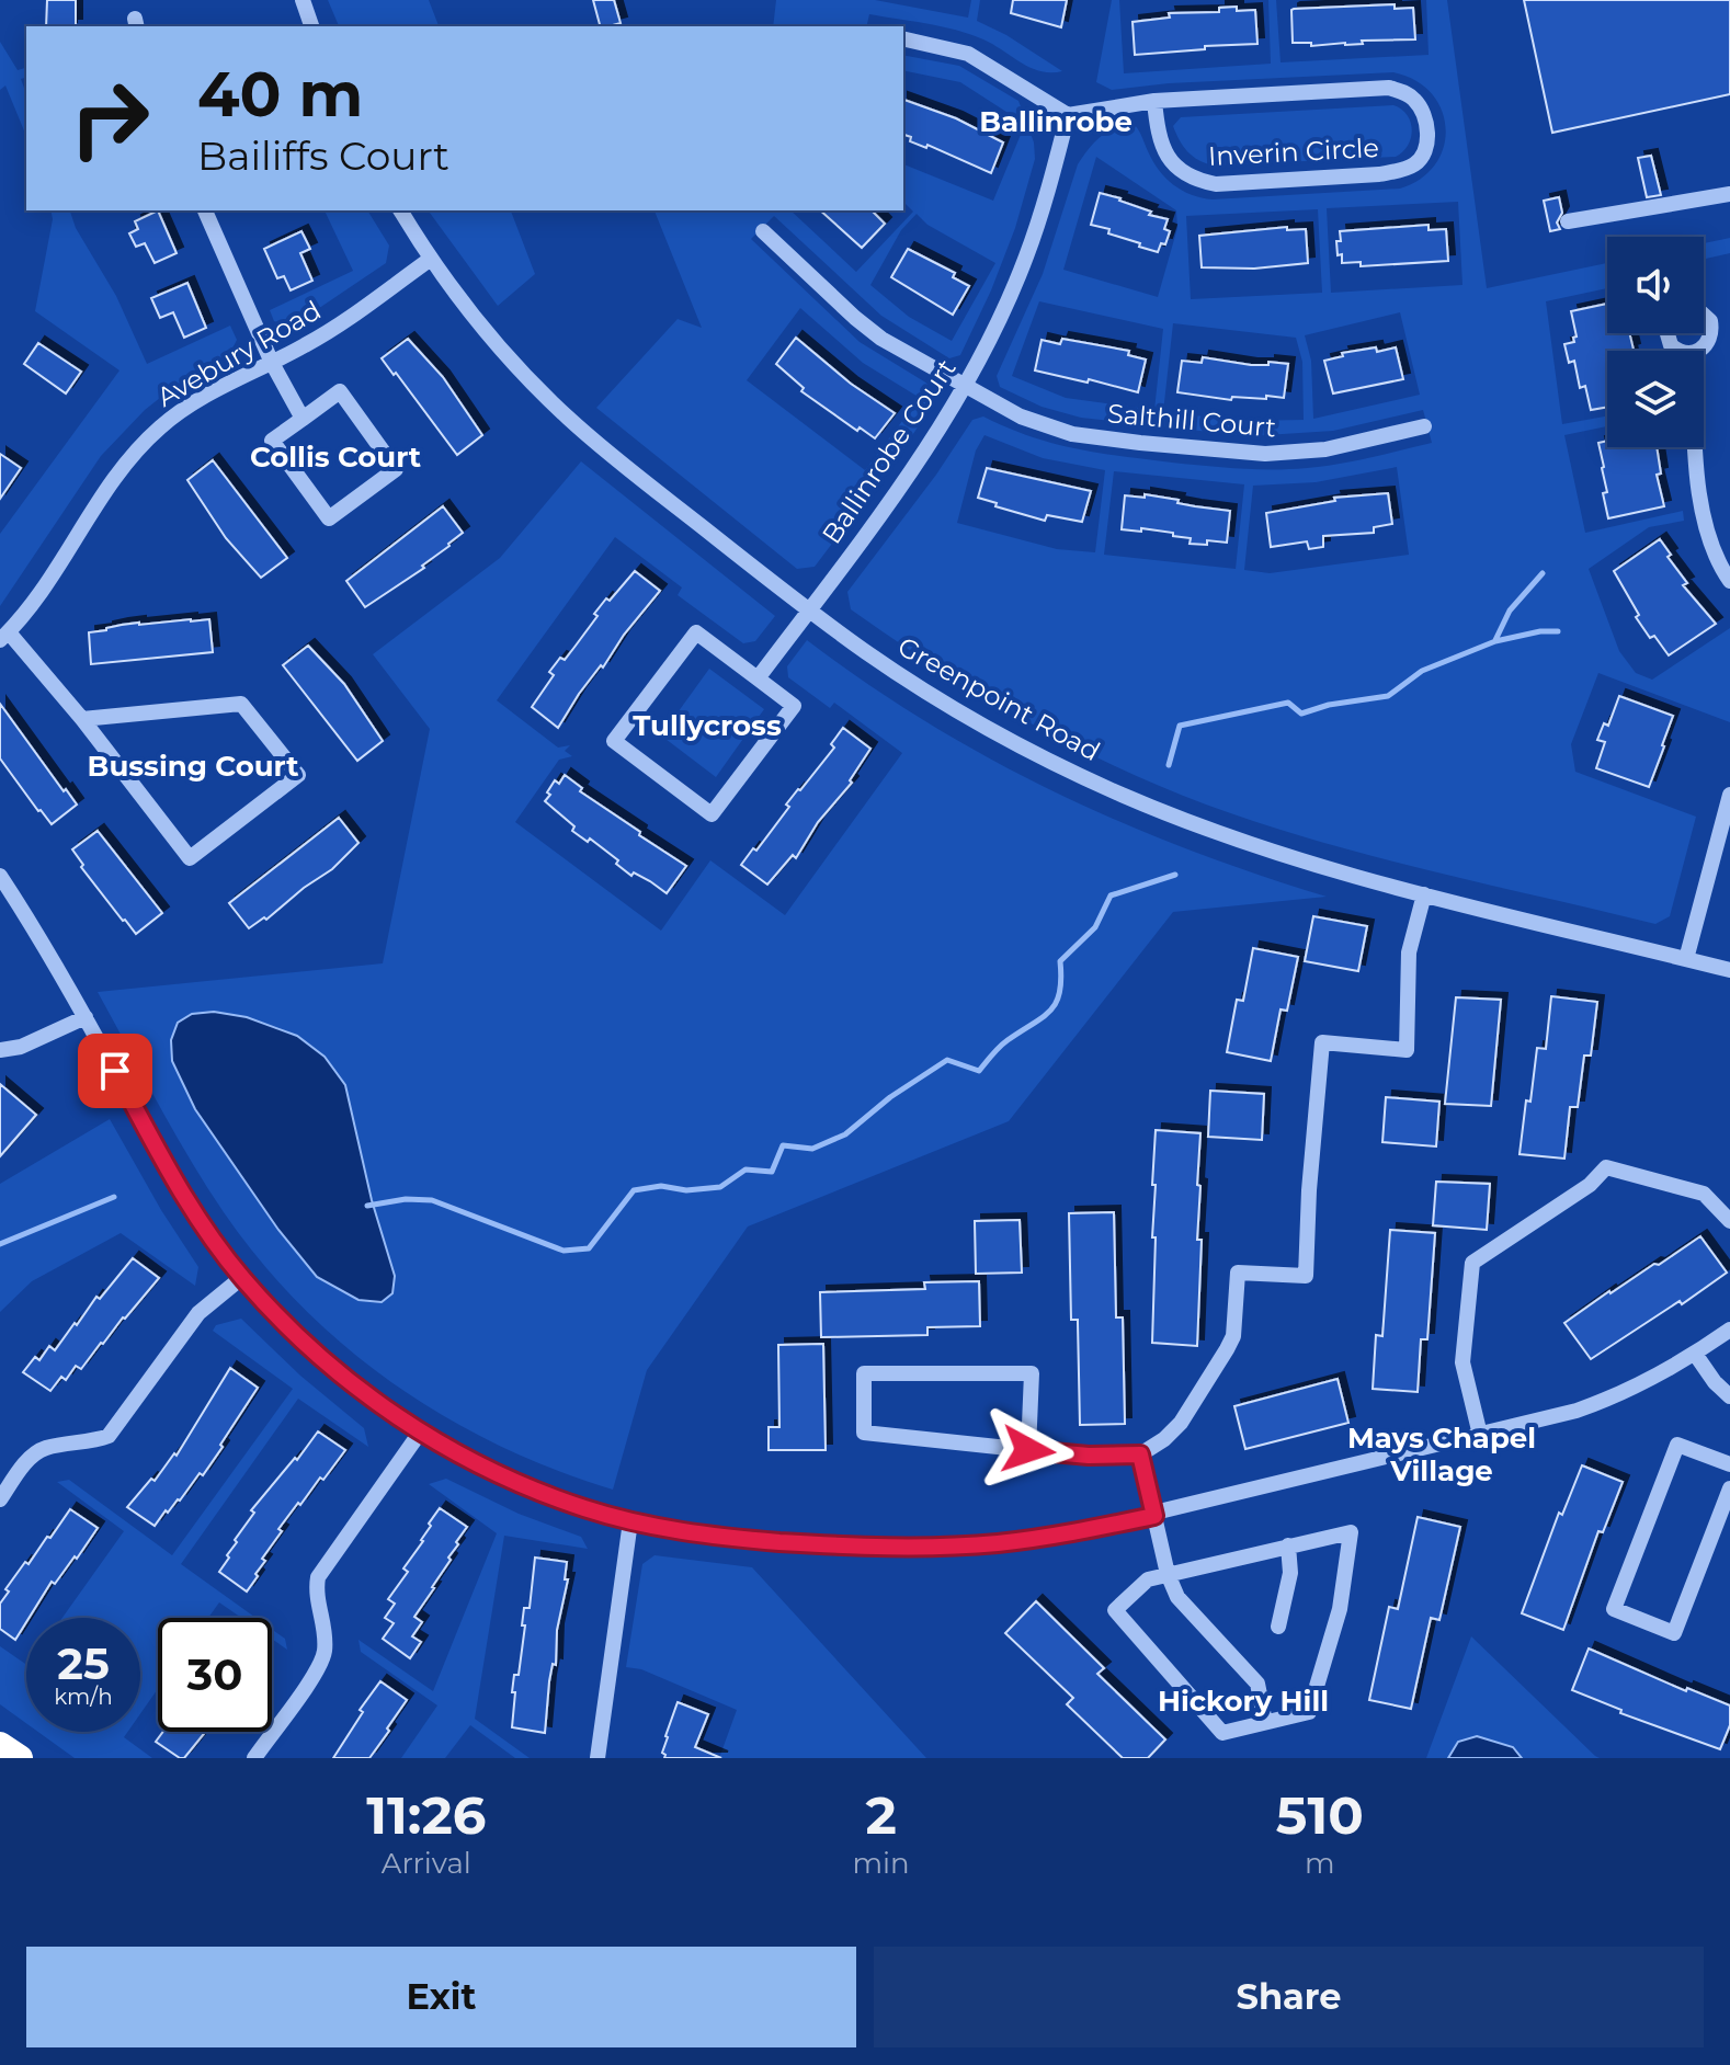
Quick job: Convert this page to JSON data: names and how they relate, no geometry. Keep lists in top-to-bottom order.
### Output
{
  "streets": {
    "street": [
      "Inverin Circle",
      "Avebury Road",
      "Salthill Court",
      "Ballinrobe Court",
      "Greenpoint Road"
    ]
  },
  "crossings": [
    ["Inverin Circle", "Ballinrobe Court"],
    ["Avebury Road", "Greenpoint Road"],
    ["Salthill Court", "Ballinrobe Court"],
    ["Ballinrobe Court", "Greenpoint Road"]
  ],
  "districts": [
    "Ballinrobe",
    "Collis Court",
    "Tullycross",
    "Bussing Court",
    "Mays Chapel Village",
    "Hickory Hill"
  ],
  "page": {
    "turn": ["40 m", "Bailiffs Court"],
    "speed": "25 km/h",
    "limit": "30",
    "eta": [
      "11:26",
      "Arrival",
      "2",
      "min",
      "510",
      "m"
    ],
    "buttons": ["Exit", "Share"]
  }
}
